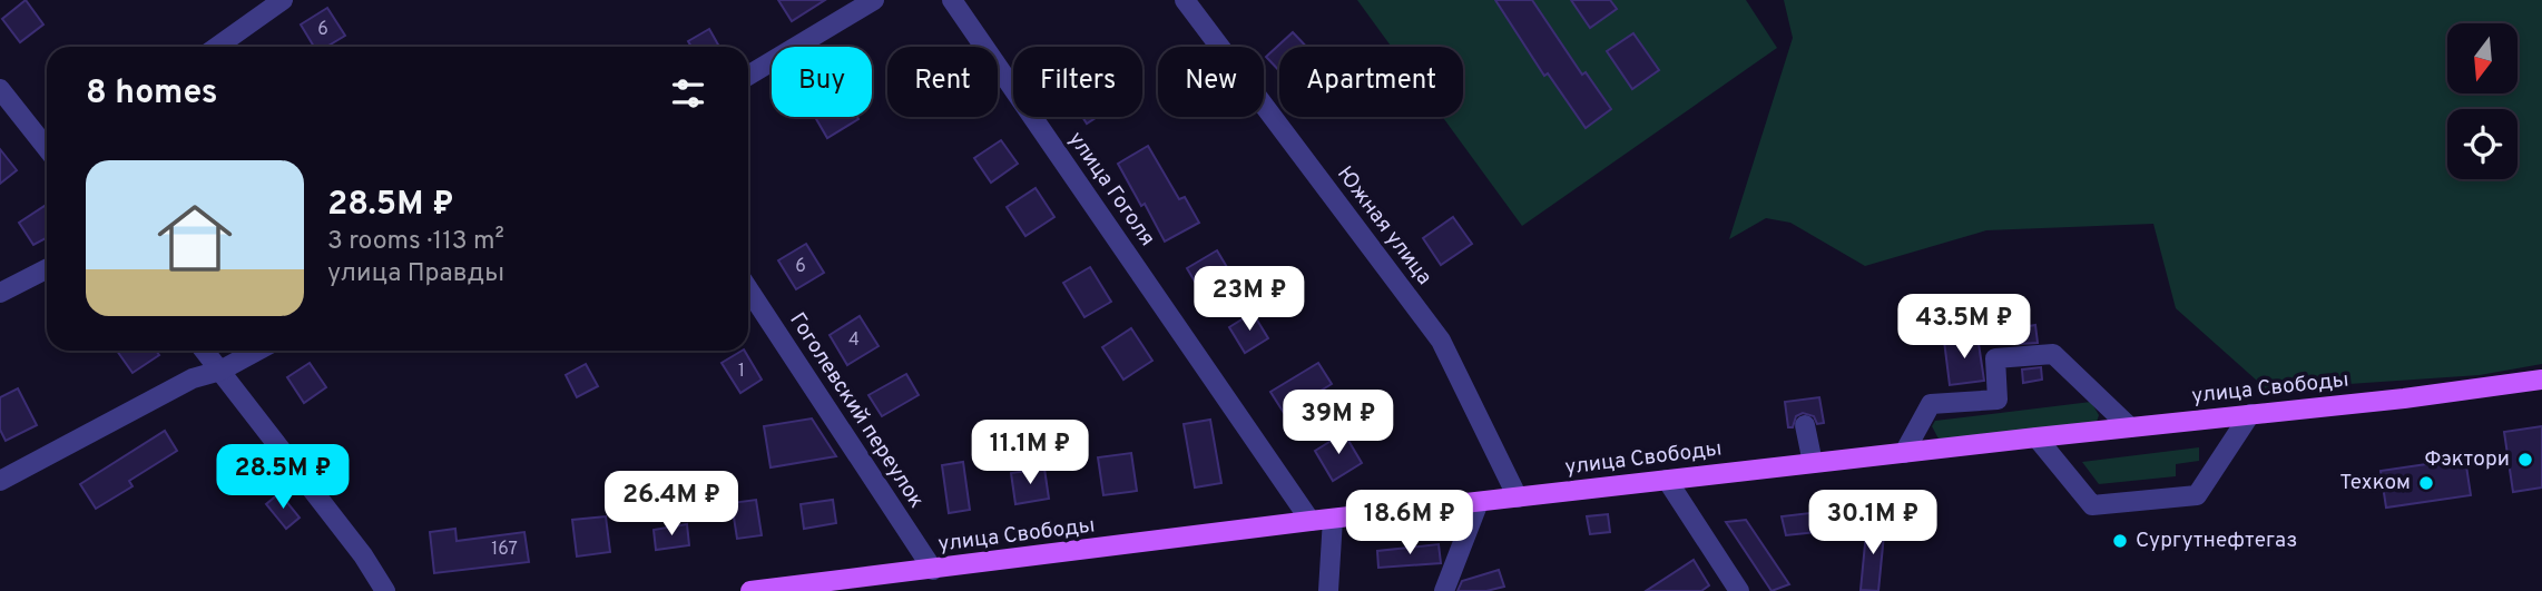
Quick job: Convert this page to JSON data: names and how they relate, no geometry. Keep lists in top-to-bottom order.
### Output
{
  "streets": {
    "main road": ["улица Свободы"],
    "street": ["улица Гоголя", "Южная улица", "Гоголевский переулок"]
  },
  "crossings": [
    ["улица Гоголя", "улица Свободы"],
    ["Южная улица", "улица Свободы"],
    ["улица Свободы", "Гоголевский переулок"]
  ],
  "places": ["Фэктори", "Техком", "Сургутнефтегаз"],
  "house_numbers": [
    "6",
    "6",
    "4",
    "1",
    "167"
  ],
  "north": "bottom",
  "page": {
    "chip": [
      "Buy",
      "Rent",
      "Filters",
      "New",
      "Apartment"
    ],
    "heading": "8 homes",
    "list": [
      {
        "name": "28.5M ₽",
        "note": "3 rooms · 113 m² · улица Правды"
      }
    ],
    "price": [
      "23M ₽",
      "43.5M ₽",
      "39M ₽",
      "11.1M ₽",
      "28.5M ₽",
      "26.4M ₽",
      "18.6M ₽",
      "30.1M ₽"
    ]
  }
}
